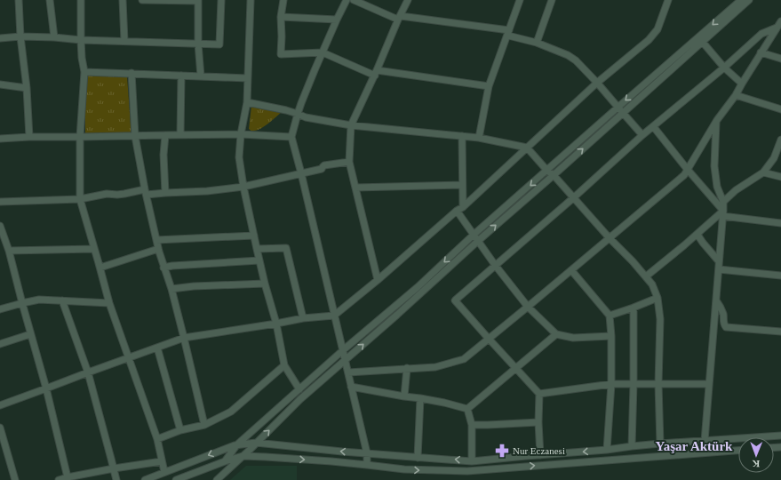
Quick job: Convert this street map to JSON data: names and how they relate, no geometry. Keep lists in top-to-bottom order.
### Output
{
  "districts": ["Yaşar Aktürk"],
  "places": {
    "pharmacy": ["Nur Eczanesi"]
  },
  "north": "bottom"
}
